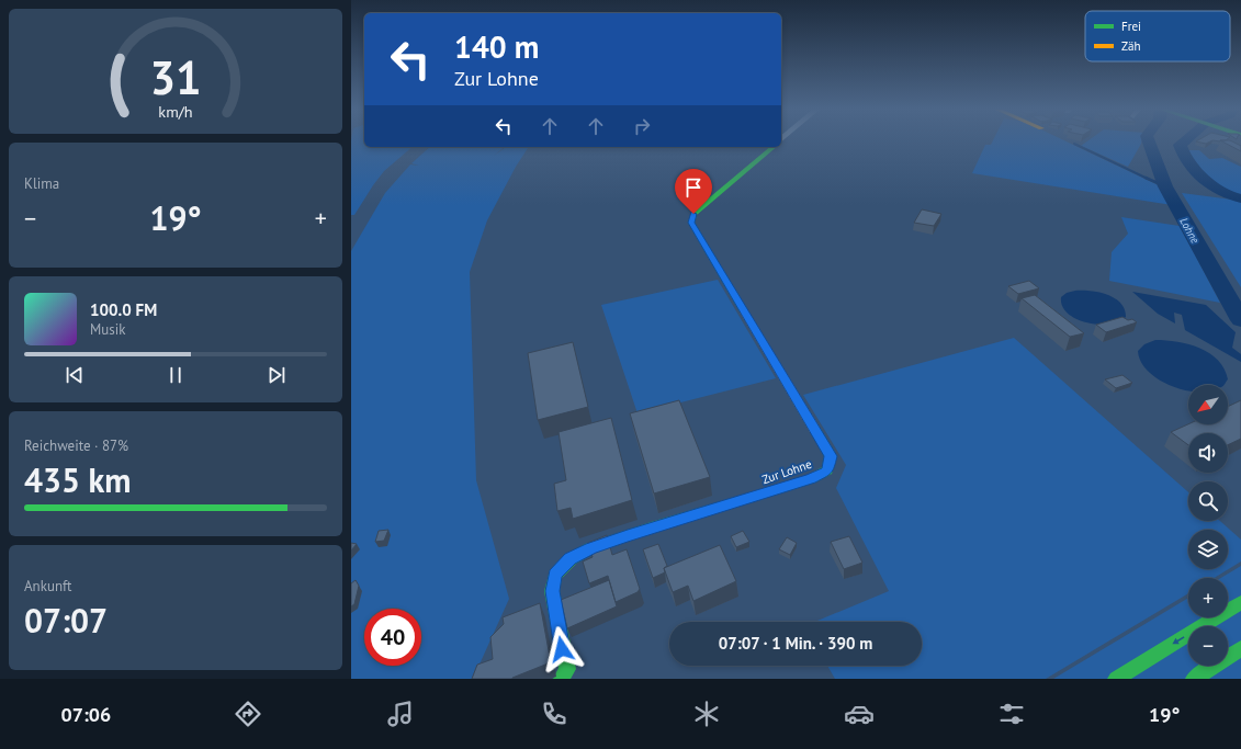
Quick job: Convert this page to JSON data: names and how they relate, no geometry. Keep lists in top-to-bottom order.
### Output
{
  "streets": {
    "main road": ["Zur Lohne"]
  },
  "water": ["Lohne"],
  "legend": ["Frei", "Zäh"],
  "north": "bottom left",
  "page": {
    "turn": ["140 m", "Zur Lohne"],
    "tile": [
      "Klima",
      ["Reichweite · 87%", "435 km"],
      ["Ankunft", "07:07"]
    ],
    "heat": ["−", "19°", "+"],
    "song": ["100.0 FM", "Musik"],
    "map_buttons": ["+", "−"],
    "limit": "40",
    "trip": "07:07 · 1 Min. · 390 m",
    "tabs": ["07:06", "19°"],
    "gauge": ["31", "km/h"]
  }
}
